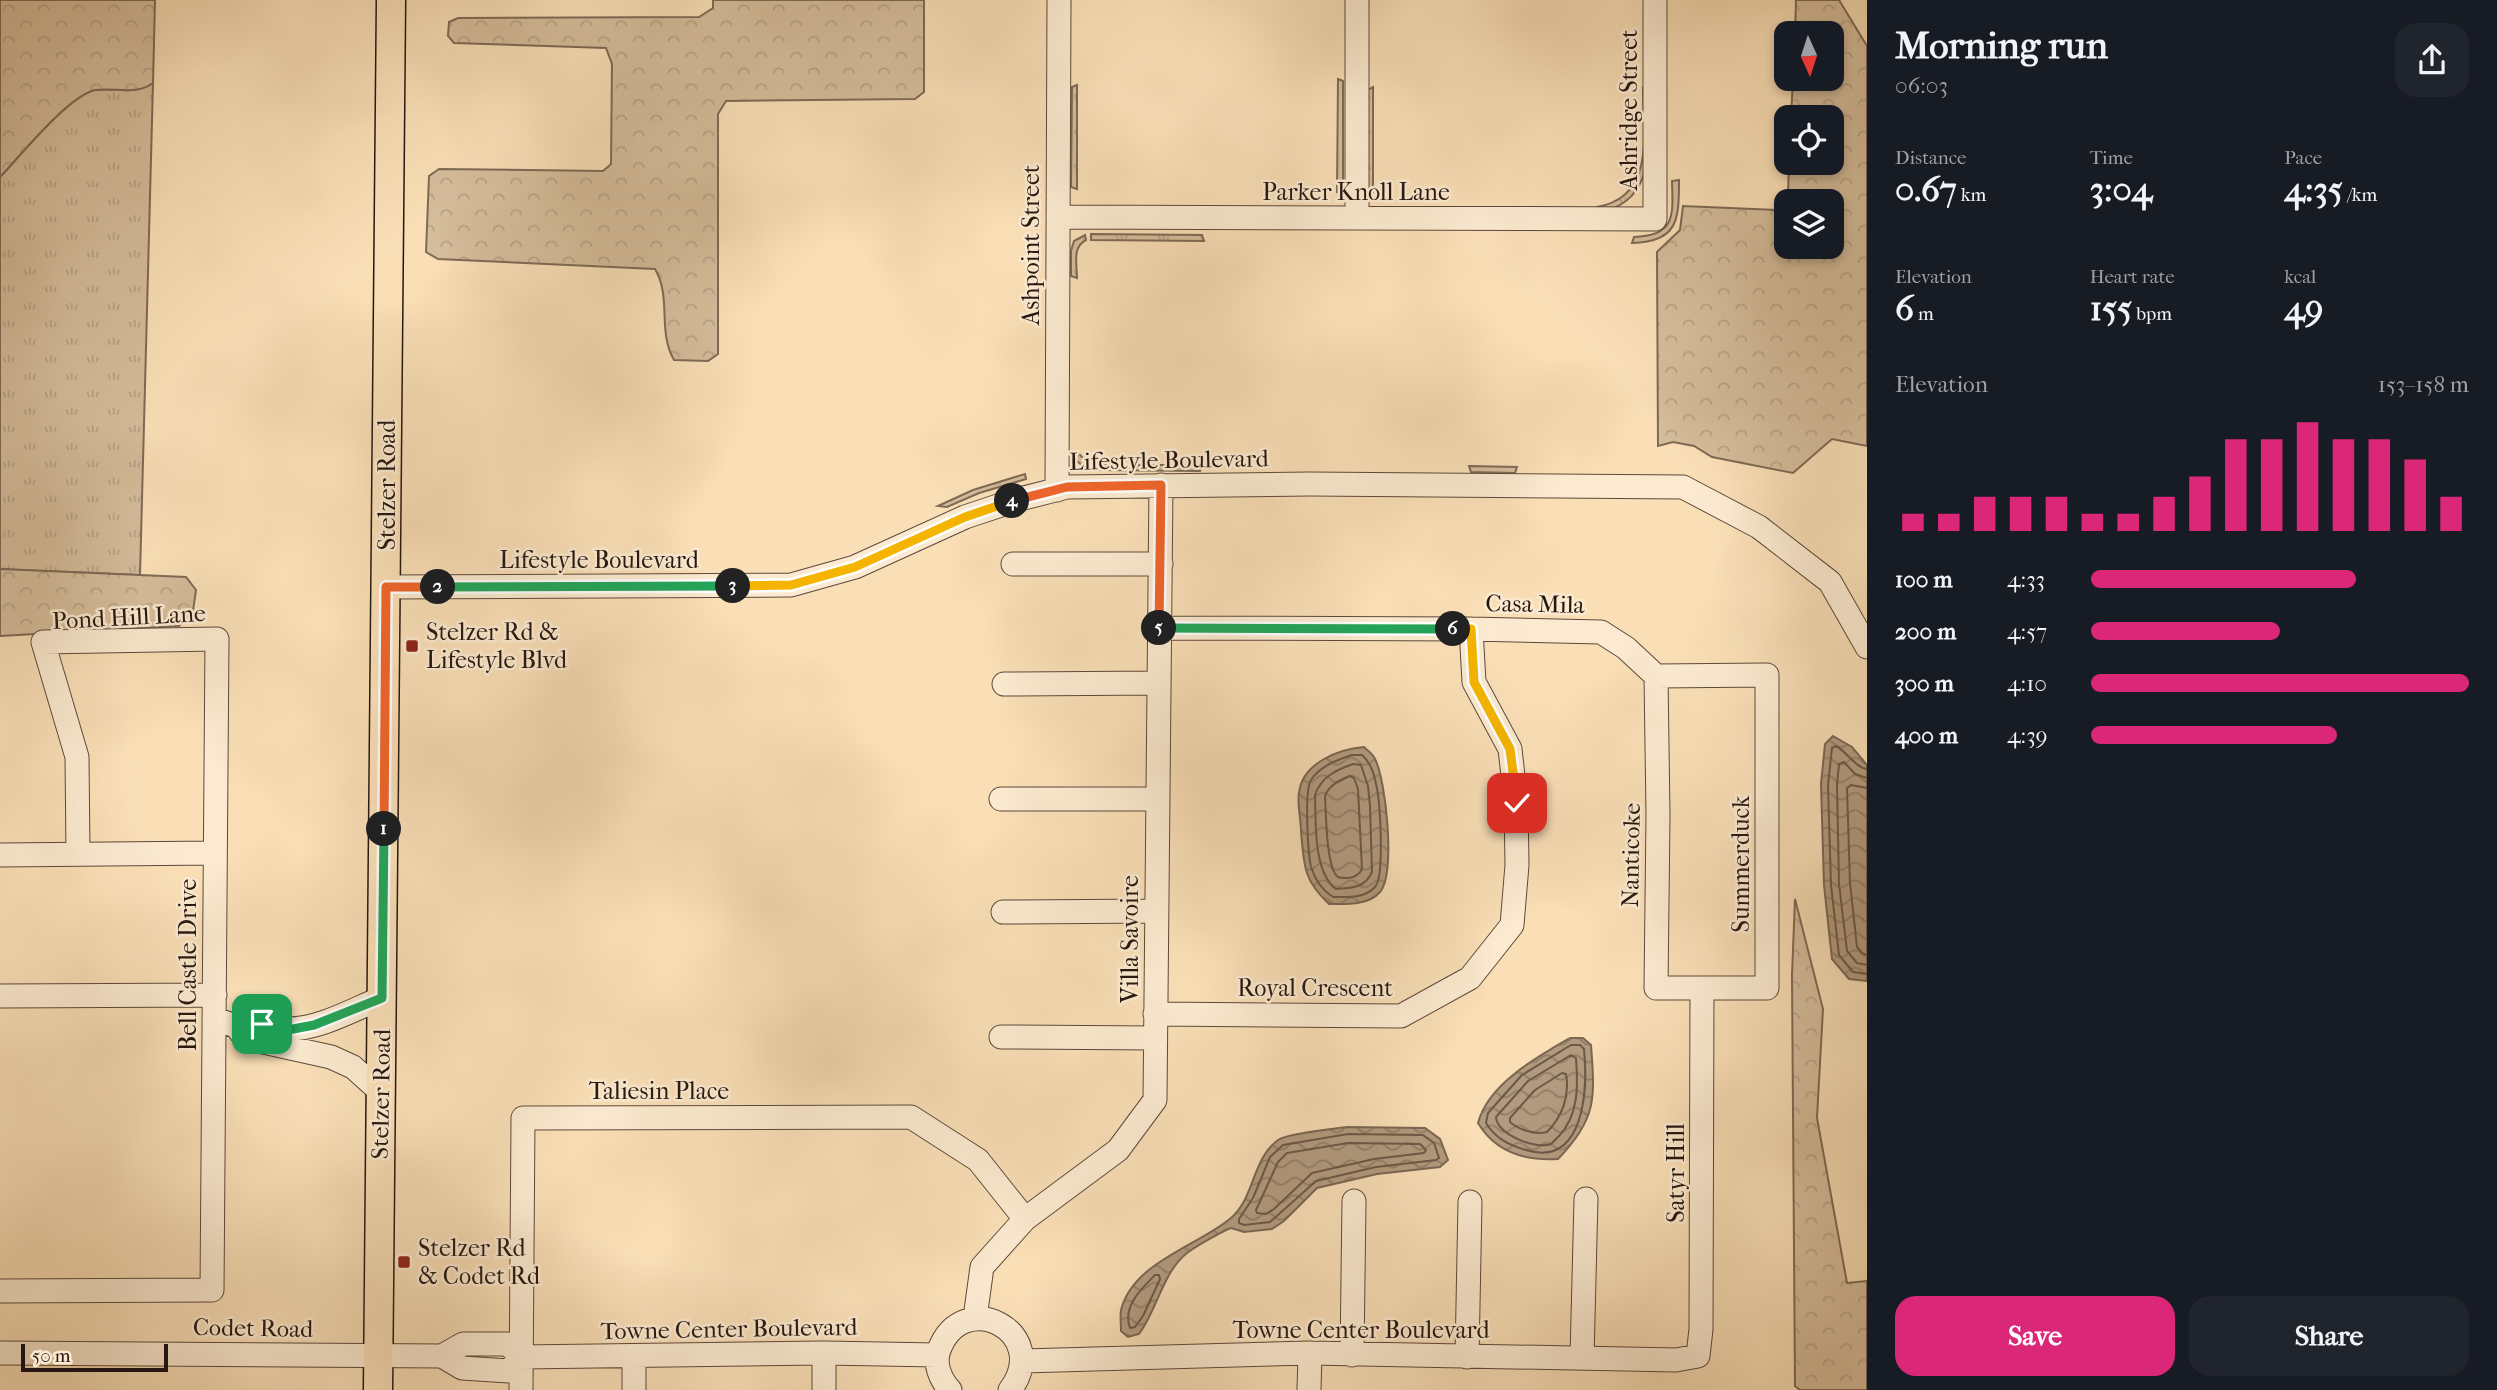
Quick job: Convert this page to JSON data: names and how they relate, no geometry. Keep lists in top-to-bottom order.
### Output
{
  "streets": {
    "main road": ["Stelzer Road"],
    "street": [
      "Ashridge Street",
      "Parker Knoll Lane",
      "Ashpoint Street",
      "Lifestyle Boulevard",
      "Casa Mila",
      "Pond Hill Lane",
      "Nanticoke",
      "Summerduck",
      "Villa Savoire",
      "Bell Castle Drive",
      "Royal Crescent",
      "Taliesin Place",
      "Satyr Hill",
      "Codet Road",
      "Towne Center Boulevard"
    ]
  },
  "crossings": [
    ["Ashridge Street", "Parker Knoll Lane"],
    ["Parker Knoll Lane", "Ashpoint Street"],
    ["Ashpoint Street", "Lifestyle Boulevard"],
    ["Lifestyle Boulevard", "Stelzer Road"],
    ["Lifestyle Boulevard", "Villa Savoire"],
    ["Stelzer Road", "Codet Road"],
    ["Stelzer Road", "Towne Center Boulevard"],
    ["Casa Mila", "Nanticoke"],
    ["Casa Mila", "Summerduck"],
    ["Casa Mila", "Villa Savoire"],
    ["Casa Mila", "Royal Crescent"],
    ["Pond Hill Lane", "Bell Castle Drive"],
    ["Nanticoke", "Summerduck"],
    ["Nanticoke", "Satyr Hill"],
    ["Summerduck", "Satyr Hill"],
    ["Villa Savoire", "Royal Crescent"],
    ["Villa Savoire", "Taliesin Place"],
    ["Taliesin Place", "Towne Center Boulevard"],
    ["Satyr Hill", "Towne Center Boulevard"],
    ["Codet Road", "Towne Center Boulevard"]
  ],
  "places": {
    "transit": ["Stelzer Rd & Lifestyle Blvd", "Stelzer Rd & Codet Rd"]
  },
  "scale_bar": "50 m",
  "north": "bottom",
  "page": {
    "heading": ["Morning run", "06:03"],
    "stats": [
      ["Distance", "0.67 km"],
      ["Time", "3:04"],
      ["Pace", "4:35 /km"],
      ["Elevation", "6 m"],
      ["Heart rate", "155 bpm"],
      ["kcal", "49"]
    ],
    "chart": ["Elevation", "153–158 m"],
    "pins": [
      "4",
      "3",
      "2",
      "5",
      "6",
      "1"
    ],
    "list": [
      {
        "name": "100 m",
        "note": "4:33"
      },
      {
        "name": "200 m",
        "note": "4:57"
      },
      {
        "name": "300 m",
        "note": "4:10"
      },
      {
        "name": "400 m",
        "note": "4:39"
      }
    ],
    "buttons": ["Save", "Share"],
    "scale": "50 m"
  }
}
